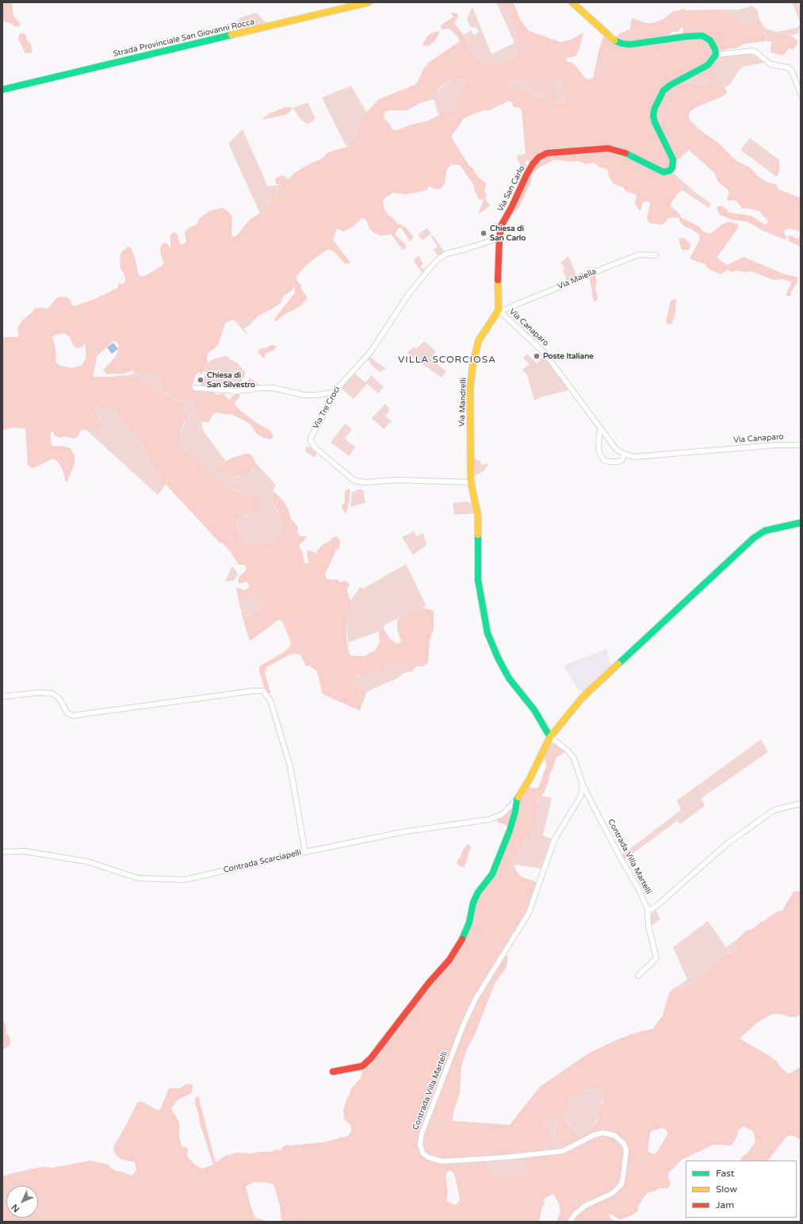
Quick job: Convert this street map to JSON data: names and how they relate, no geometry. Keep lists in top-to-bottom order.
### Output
{
  "streets": {
    "street": [
      "Strada Provinciale San Giovanni Rocca",
      "Via San Carlo",
      "Via Maiella",
      "Via Canaparo",
      "Via Mandrelli",
      "Via Tre Croci",
      "Contrada Villa Martelli",
      "Contrada Scarciapelli"
    ]
  },
  "crossings": [
    ["Via San Carlo", "Via Canaparo"],
    ["Via San Carlo", "Via Tre Croci"],
    ["Via Maiella", "Via Canaparo"],
    ["Via Maiella", "Via Mandrelli"],
    ["Via Canaparo", "Via Mandrelli"],
    ["Via Canaparo", "Via Tre Croci"],
    ["Via Mandrelli", "Via Tre Croci"],
    ["Via Mandrelli", "Contrada Villa Martelli"]
  ],
  "districts": ["VILLA SCORCIOSA"],
  "places": ["Chiesa di San Carlo", "Poste Italiane", "Chiesa di San Silvestro"],
  "legend": ["Fast", "Slow", "Jam"],
  "north": "bottom left"
}
